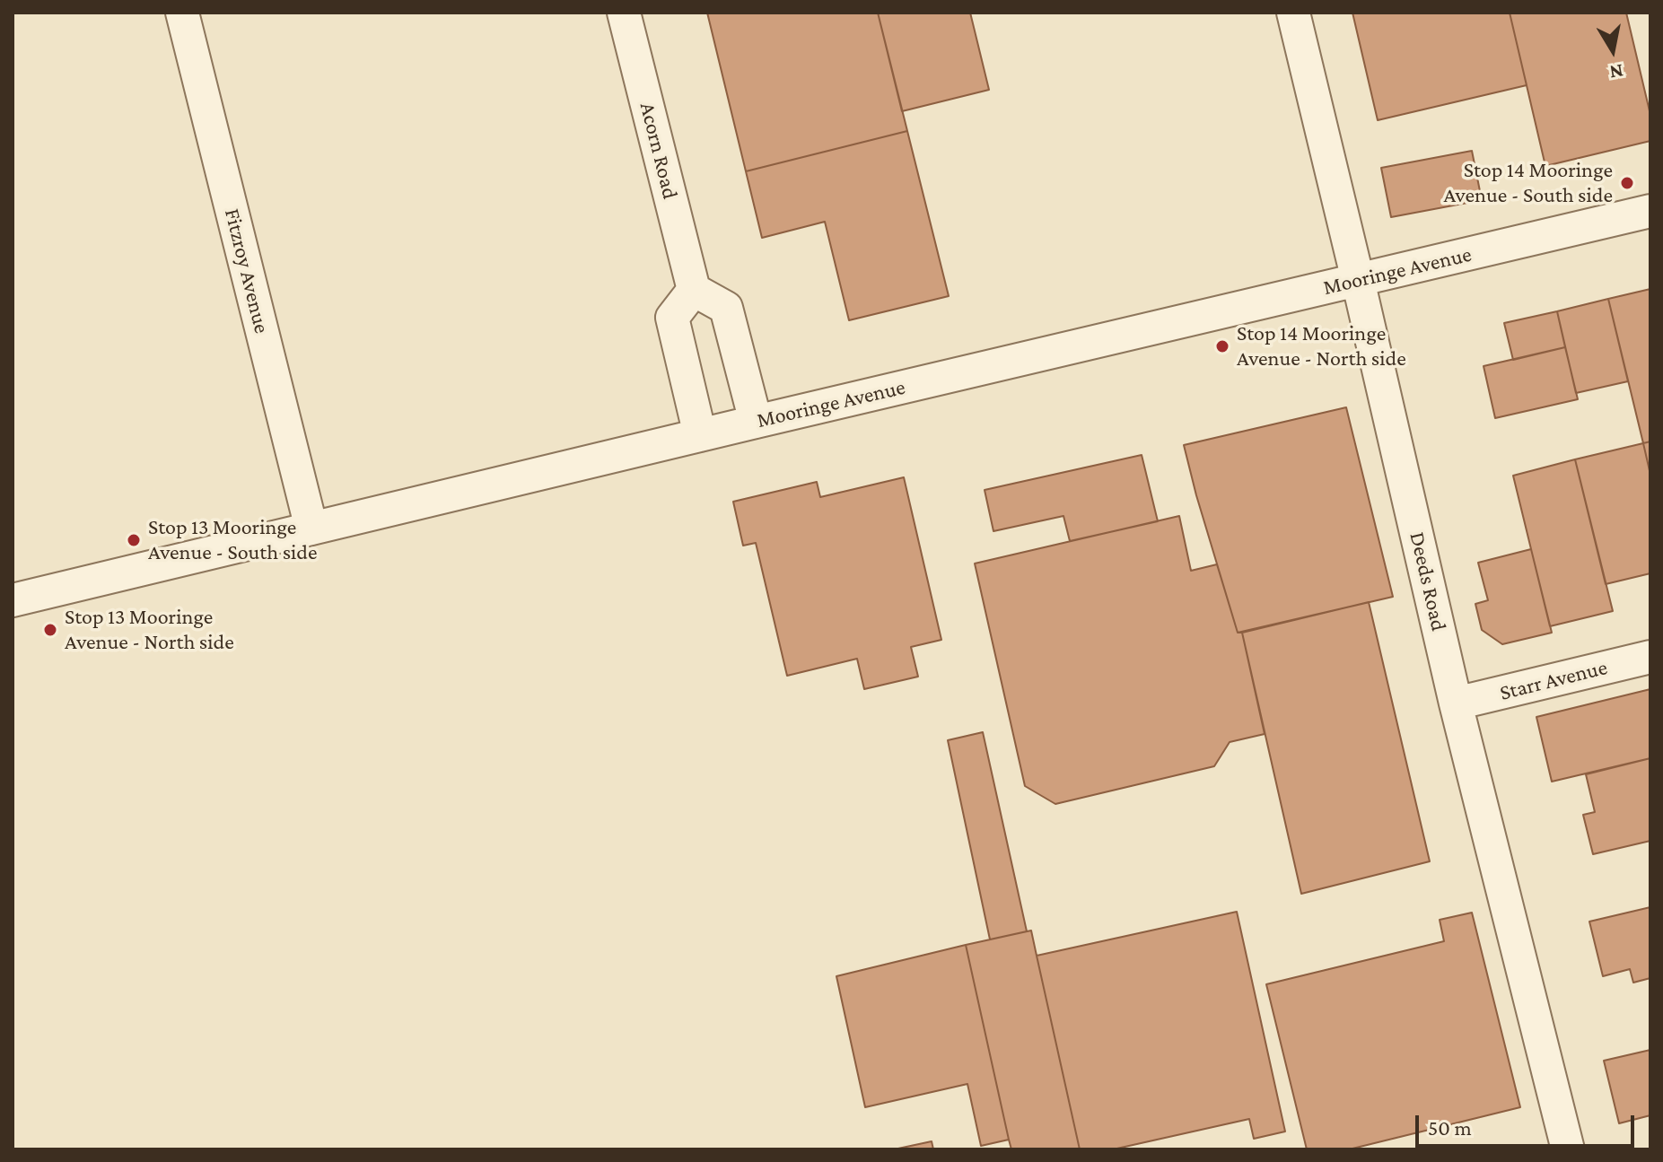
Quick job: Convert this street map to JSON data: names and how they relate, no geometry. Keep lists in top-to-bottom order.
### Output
{
  "streets": {
    "street": [
      "Acorn Road",
      "Fitzroy Avenue",
      "Mooringe Avenue",
      "Deeds Road",
      "Starr Avenue"
    ]
  },
  "crossings": [
    ["Fitzroy Avenue", "Mooringe Avenue"],
    ["Mooringe Avenue", "Deeds Road"],
    ["Deeds Road", "Starr Avenue"]
  ],
  "places": [
    "Stop 14 Mooringe Avenue - South side",
    "Stop 14 Mooringe Avenue - North side",
    "Stop 13 Mooringe Avenue - South side",
    "Stop 13 Mooringe Avenue - North side"
  ],
  "scale_bar": "50 m",
  "north": "bottom"
}
